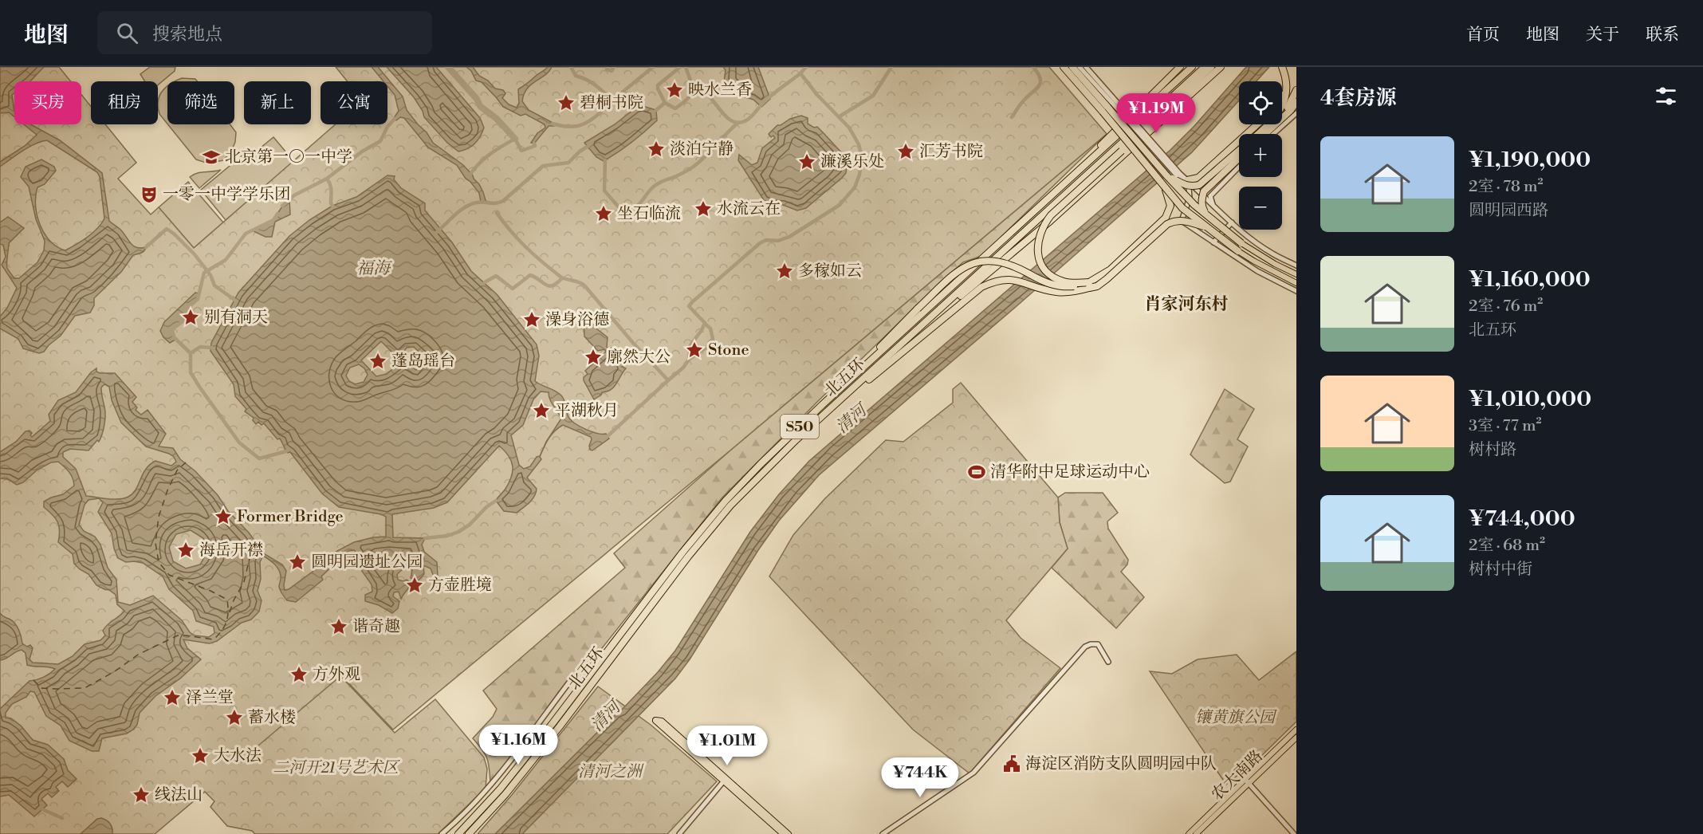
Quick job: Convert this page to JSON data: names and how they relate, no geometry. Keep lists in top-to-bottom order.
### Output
{
  "streets": {
    "highway": ["北五环", "S50"],
    "main road": ["农大南路"]
  },
  "districts": ["肖家河东村"],
  "water": ["福海", "清河"],
  "parks": ["镶黄旗公园", "二河开21号艺术区", "清河之洲"],
  "places": {
    "place": [
      "映水兰香",
      "碧桐书院",
      "淡泊宁静",
      "汇芳书院",
      "濂溪乐处",
      "水流云在",
      "坐石临流",
      "多稼如云",
      "别有洞天",
      "澡身浴德",
      "Stone",
      "廓然大公",
      "蓬岛瑶台",
      "平湖秋月",
      "Former Bridge",
      "海岳开襟",
      "圆明园遗址公园",
      "方壶胜境",
      "谐奇趣",
      "方外观",
      "泽兰堂",
      "蓄水楼",
      "大水法",
      "线法山"
    ],
    "school or university": ["北京第一〇一中学"],
    "theatre": ["一零一中学学乐团"],
    "sports": ["清华附中足球运动中心"],
    "public building": ["海淀区消防支队圆明园中队"]
  },
  "page": {
    "header": "地图",
    "search": "搜索地点",
    "nav": [
      "首页",
      "地图",
      "关于",
      "联系"
    ],
    "heading": "4套房源",
    "map_buttons": ["+", "−"],
    "chip": [
      "买房",
      "租房",
      "筛选",
      "新上",
      "公寓"
    ],
    "price": [
      "¥1.19M",
      "¥1.16M",
      "¥1.01M",
      "¥744K"
    ],
    "list": [
      {
        "name": "¥1,190,000",
        "note": "2室 · 78 m² · 圆明园西路"
      },
      {
        "name": "¥1,160,000",
        "note": "2室 · 76 m² · 北五环"
      },
      {
        "name": "¥1,010,000",
        "note": "3室 · 77 m² · 树村路"
      },
      {
        "name": "¥744,000",
        "note": "2室 · 68 m² · 树村中街"
      }
    ]
  }
}
